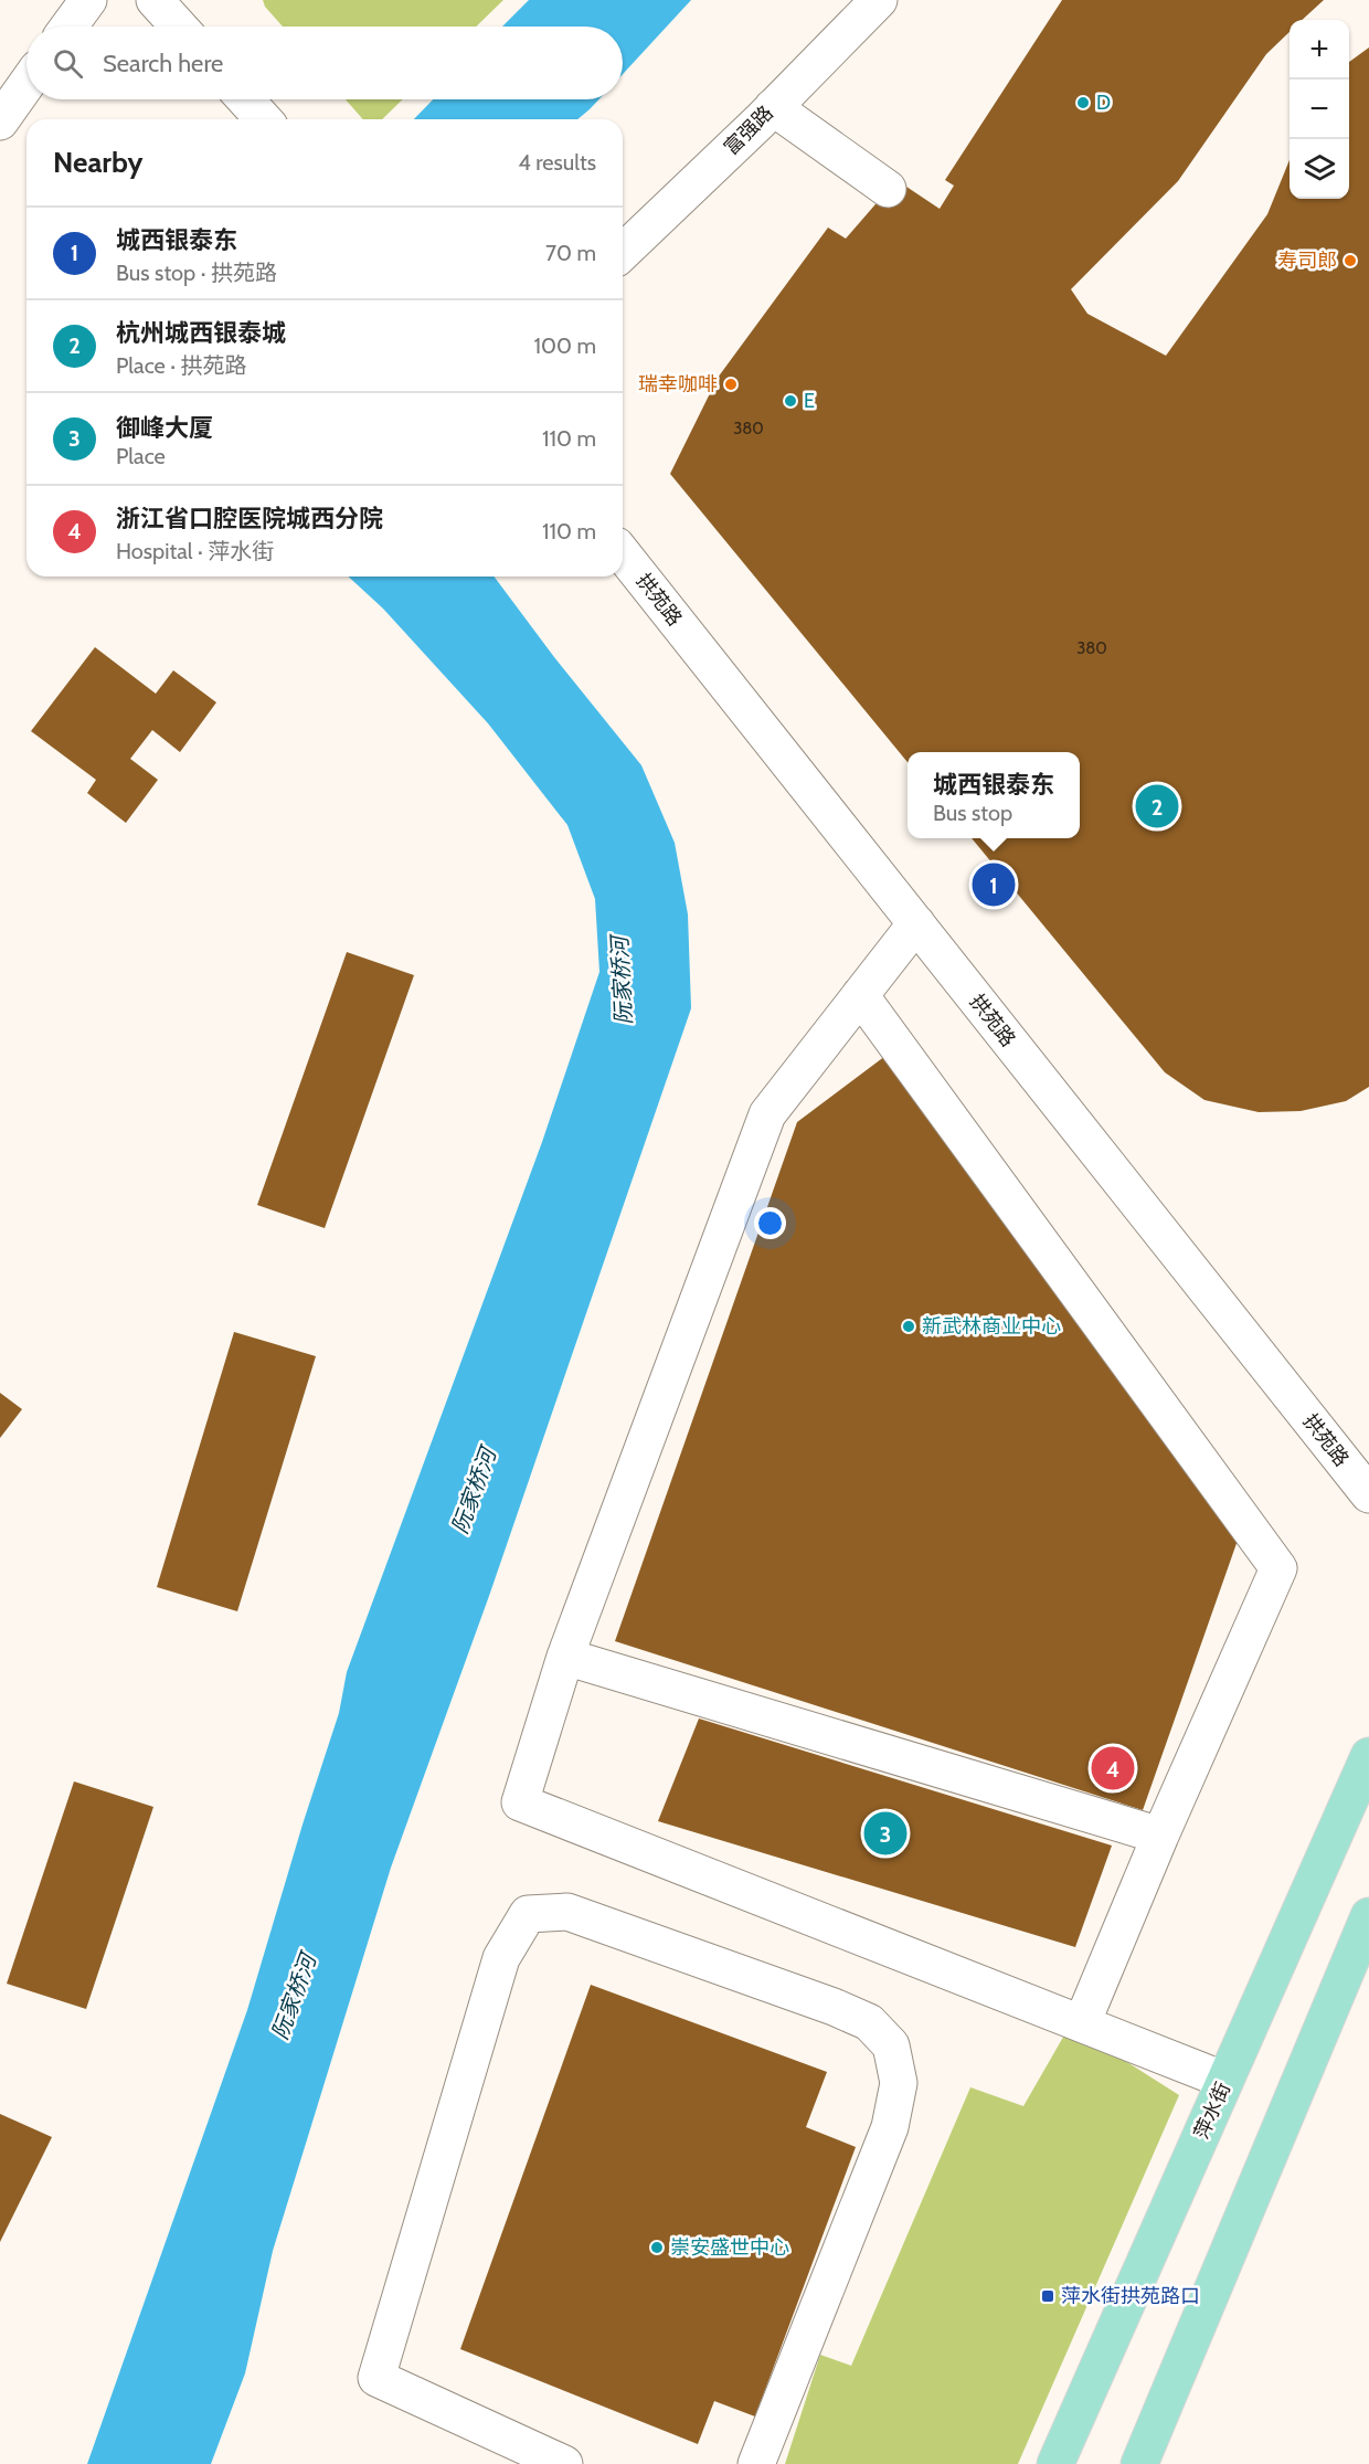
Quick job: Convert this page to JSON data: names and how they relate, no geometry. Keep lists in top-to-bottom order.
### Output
{
  "streets": {
    "main road": ["萍水街"],
    "street": ["富强路", "拱苑路"]
  },
  "water": ["阮家桥河"],
  "places": {
    "other": [
      "D",
      "寿司郎",
      "瑞幸咖啡",
      "E",
      "新武林商业中心",
      "崇安盛世中心"
    ],
    "transit": ["萍水街拱苑路口"]
  },
  "house_numbers": ["380", "380"],
  "page": {
    "map_buttons": ["+", "−"],
    "search": "Search here",
    "heading": ["Nearby", "4 results"],
    "list": [
      {
        "mark": "1",
        "name": "城西银泰东",
        "note": "Bus stop · 拱苑路",
        "value": "70 m"
      },
      {
        "mark": "2",
        "name": "杭州城西银泰城",
        "note": "Place · 拱苑路",
        "value": "100 m"
      },
      {
        "mark": "3",
        "name": "御峰大厦",
        "note": "Place",
        "value": "110 m"
      },
      {
        "mark": "4",
        "name": "浙江省口腔医院城西分院",
        "note": "Hospital · 萍水街",
        "value": "110 m"
      }
    ],
    "popup": ["城西银泰东", "Bus stop"],
    "pins": [
      "2",
      "1",
      "4",
      "3"
    ]
  }
}
